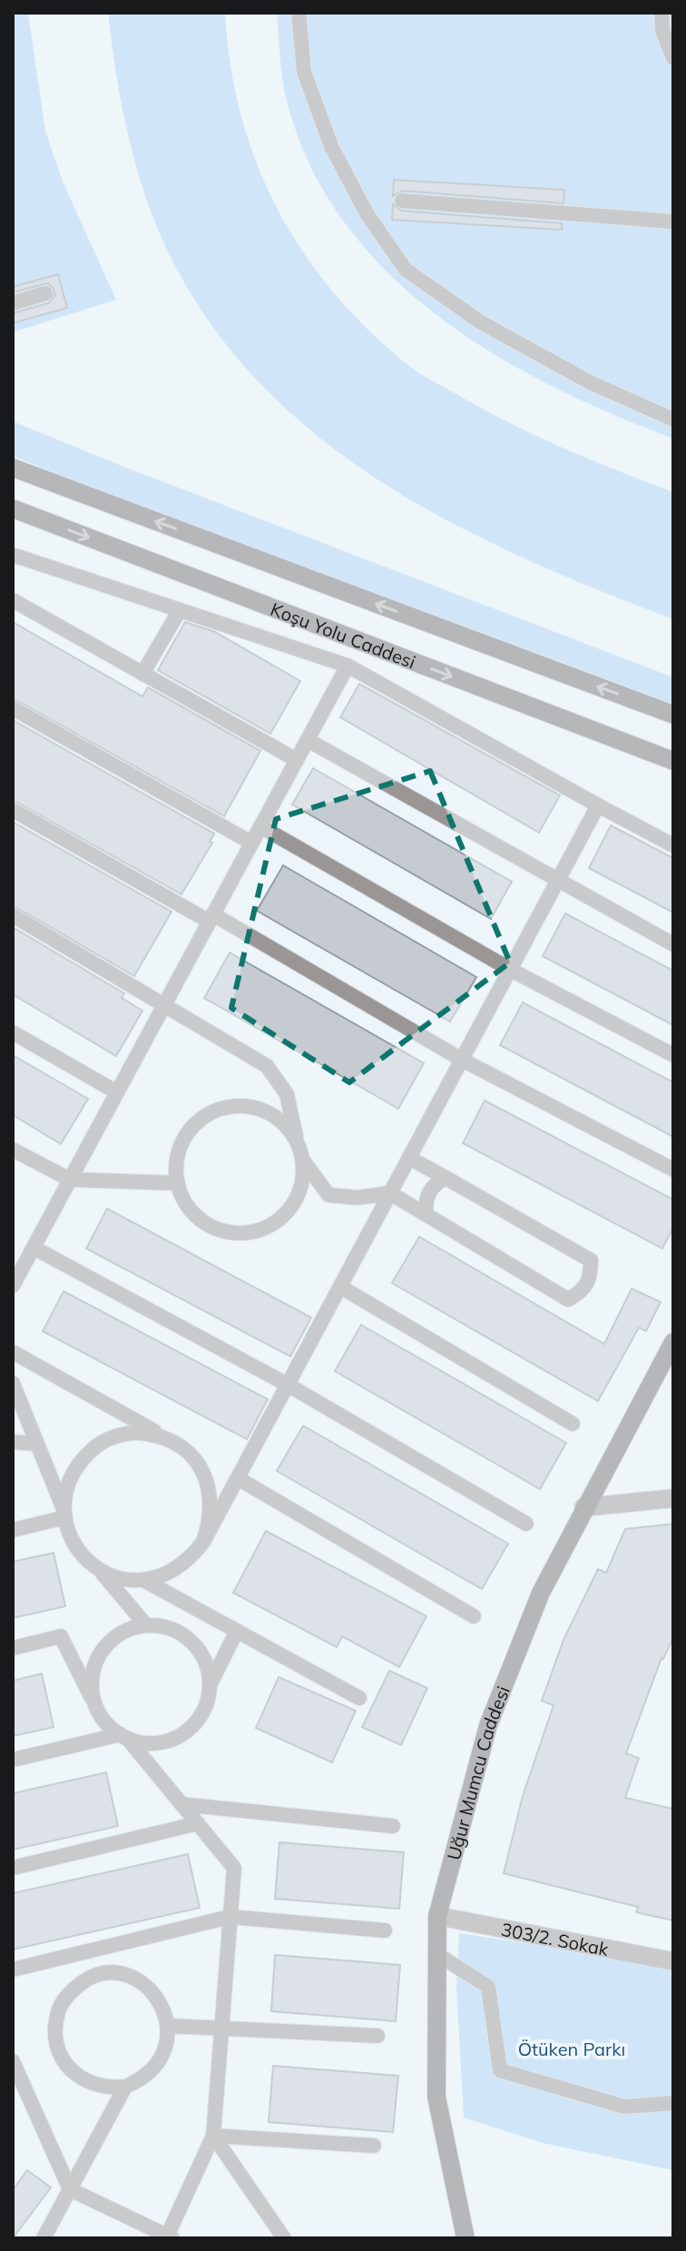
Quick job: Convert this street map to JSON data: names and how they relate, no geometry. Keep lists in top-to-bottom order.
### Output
{
  "streets": {
    "main road": ["Koşu Yolu Caddesi", "Uğur Mumcu Caddesi"],
    "street": ["303/2. Sokak"]
  },
  "crossings": [
    ["Uğur Mumcu Caddesi", "303/2. Sokak"]
  ],
  "parks": ["Ötüken Parkı"]
}
